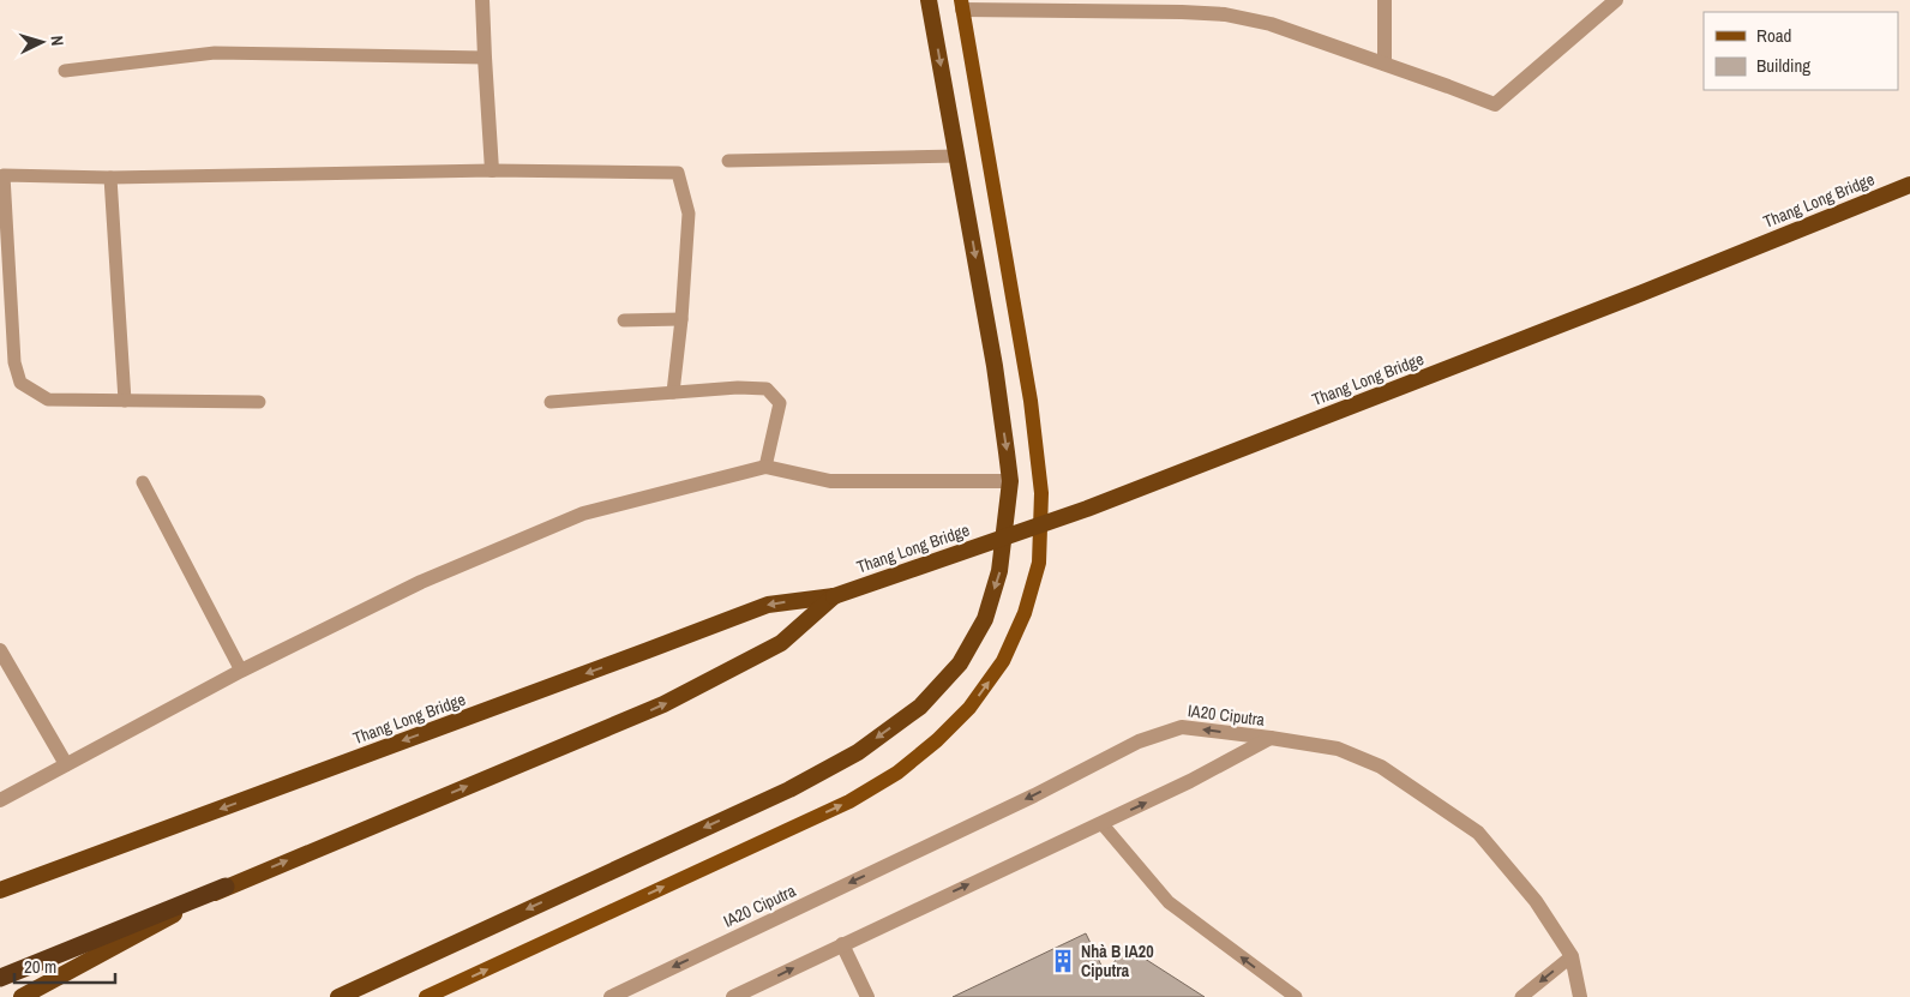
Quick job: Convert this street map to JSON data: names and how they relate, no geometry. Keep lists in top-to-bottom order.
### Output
{
  "streets": {
    "highway": ["Thang Long Bridge"],
    "street": ["IA20 Ciputra"]
  },
  "places": {
    "building": ["Nhà B IA20 Ciputra"]
  },
  "legend": ["Road", "Building"],
  "scale_bar": "20 m",
  "north": "right"
}
